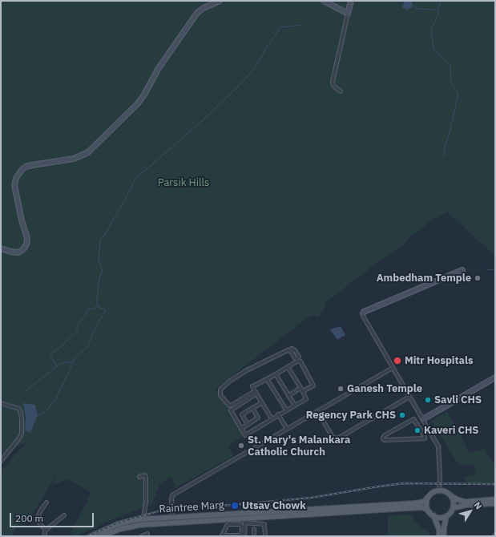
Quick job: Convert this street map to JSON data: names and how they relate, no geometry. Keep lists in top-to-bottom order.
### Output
{
  "streets": {
    "main road": ["Raintree Marg"]
  },
  "parks": ["Parsik Hills"],
  "places": [
    "Ambedham Temple",
    "Mitr Hospitals",
    "Ganesh Temple",
    "Savli CHS",
    "Regency Park CHS",
    "Kaveri CHS",
    "St. Mary's Malankara Catholic Church",
    "Utsav Chowk"
  ],
  "scale_bar": "200 m",
  "north": "top right"
}
